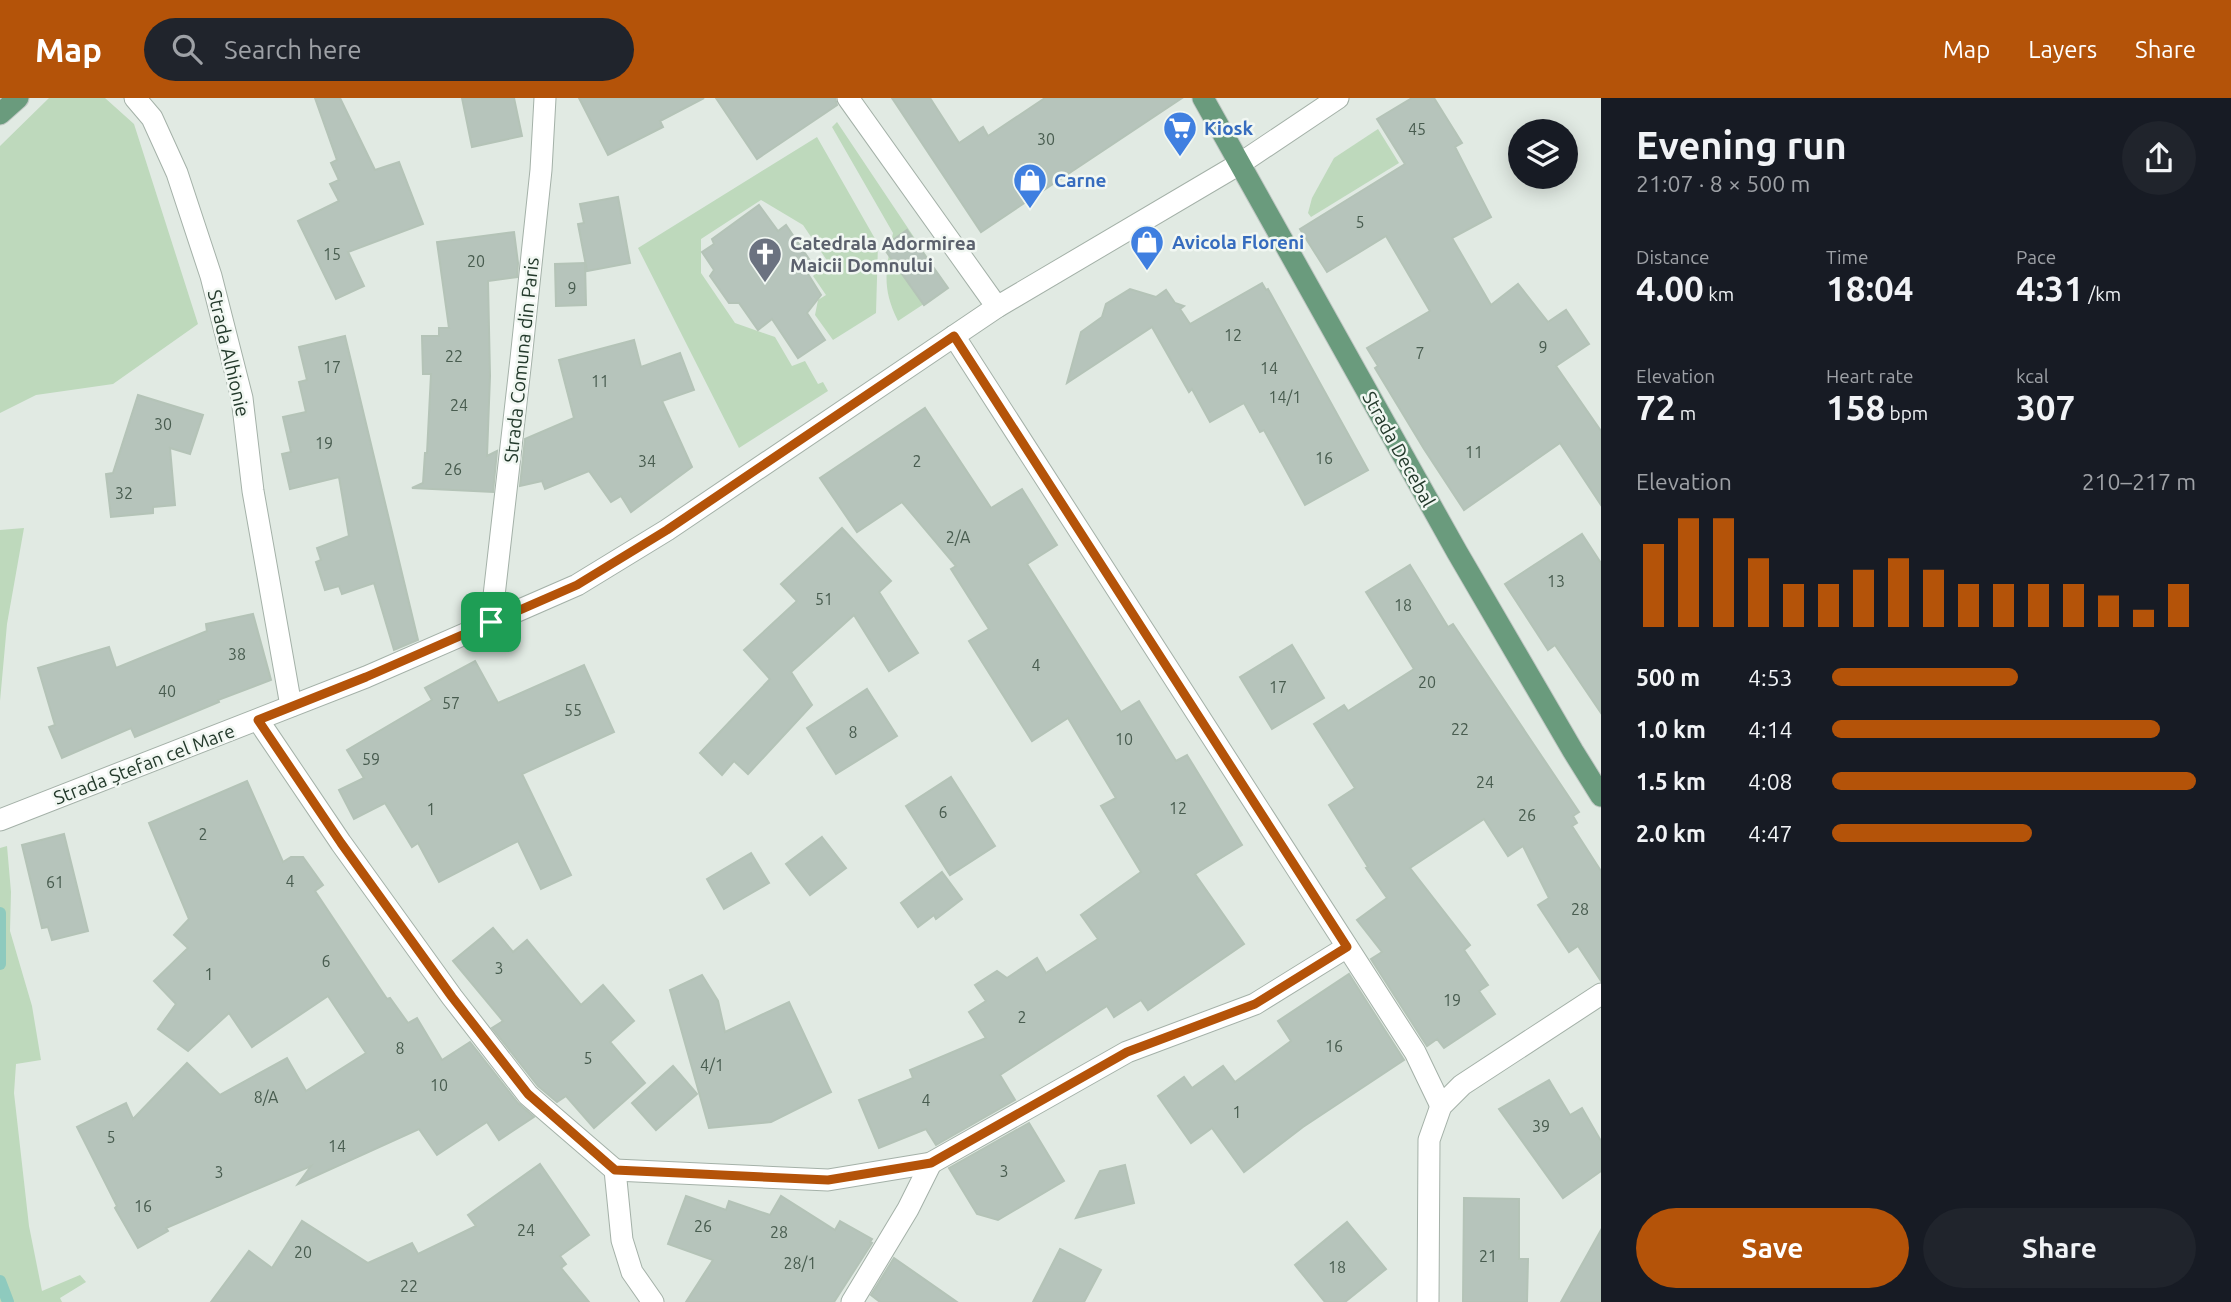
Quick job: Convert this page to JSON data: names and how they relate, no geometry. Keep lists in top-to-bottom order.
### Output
{
  "streets": {
    "main road": ["Strada Decebal"],
    "street": ["Strada Alhionie", "Strada Comuna din Paris", "Strada Ștefan cel Mare"]
  },
  "crossings": [
    ["Strada Alhionie", "Strada Ștefan cel Mare"],
    ["Strada Comuna din Paris", "Strada Ștefan cel Mare"],
    ["Strada Decebal", "Strada Ștefan cel Mare"]
  ],
  "places": {
    "supermarket": ["Kiosk"],
    "shop": ["Carne", "Avicola Floreni"],
    "church": ["Catedrala Adormirea Maicii Domnului"]
  },
  "house_numbers": [
    "45",
    "30",
    "5",
    "15",
    "20",
    "9",
    "12",
    "9",
    "7",
    "22",
    "17",
    "14",
    "11",
    "14/1",
    "24",
    "30",
    "19",
    "11",
    "16",
    "34",
    "2",
    "26",
    "32",
    "2/A",
    "13",
    "51",
    "18",
    "38",
    "4",
    "20",
    "17",
    "40",
    "57",
    "55",
    "22",
    "8",
    "10",
    "59",
    "24",
    "12",
    "1",
    "6",
    "26",
    "2",
    "4",
    "61",
    "28",
    "6",
    "3",
    "1",
    "19",
    "2",
    "16",
    "8",
    "5",
    "4/1",
    "10",
    "8/A",
    "4",
    "1",
    "39",
    "5",
    "14",
    "3",
    "3",
    "16",
    "26",
    "24",
    "28",
    "20",
    "21",
    "28/1",
    "18",
    "22"
  ],
  "page": {
    "header": "Map",
    "search": "Search here",
    "nav": ["Map", "Layers", "Share"],
    "heading": ["Evening run", "21:07 · 8 × 500 m"],
    "stats": [
      ["Distance", "4.00 km"],
      ["Time", "18:04"],
      ["Pace", "4:31 /km"],
      ["Elevation", "72 m"],
      ["Heart rate", "158 bpm"],
      ["kcal", "307"]
    ],
    "chart": ["Elevation", "210–217 m"],
    "list": [
      {
        "name": "500 m",
        "note": "4:53"
      },
      {
        "name": "1.0 km",
        "note": "4:14"
      },
      {
        "name": "1.5 km",
        "note": "4:08"
      },
      {
        "name": "2.0 km",
        "note": "4:47"
      }
    ],
    "buttons": ["Save", "Share"]
  }
}
